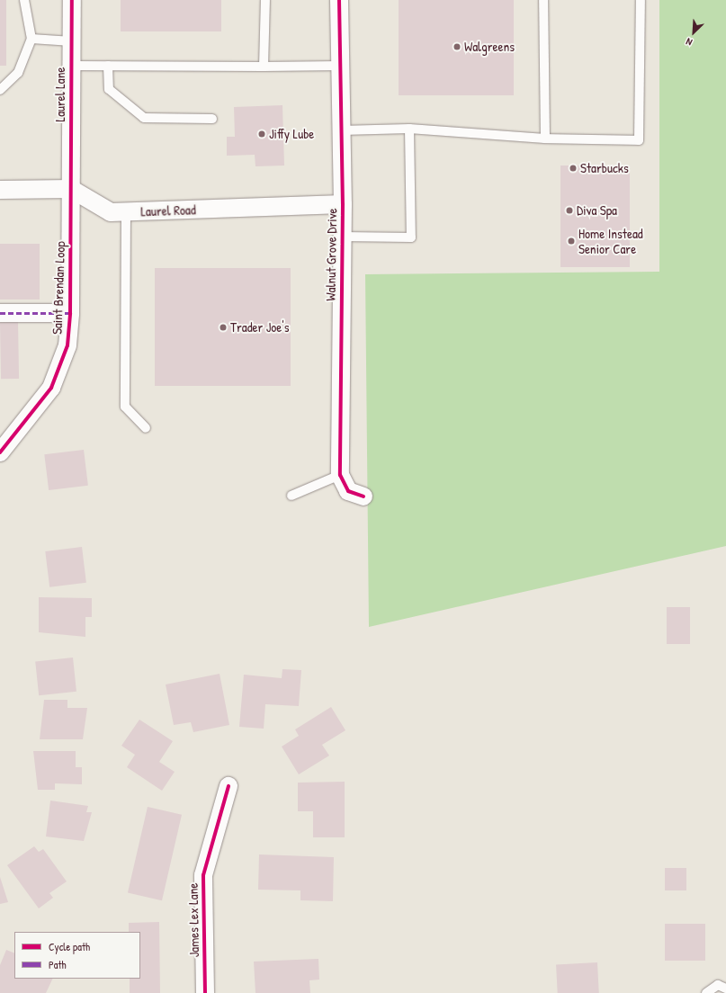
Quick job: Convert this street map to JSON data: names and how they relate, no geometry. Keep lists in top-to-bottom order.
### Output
{
  "streets": {
    "street": [
      "Laurel Lane",
      "Laurel Road",
      "Walnut Grove Drive",
      "Saint Brendan Loop",
      "James Lex Lane"
    ]
  },
  "crossings": [
    ["Laurel Lane", "Laurel Road"],
    ["Laurel Lane", "Saint Brendan Loop"],
    ["Laurel Road", "Walnut Grove Drive"],
    ["Laurel Road", "Saint Brendan Loop"]
  ],
  "places": [
    "Walgreens",
    "Jiffy Lube",
    "Starbucks",
    "Diva Spa",
    "Home Instead Senior Care",
    "Trader Joe's"
  ],
  "legend": ["Cycle path", "Path"],
  "north": "bottom left"
}
